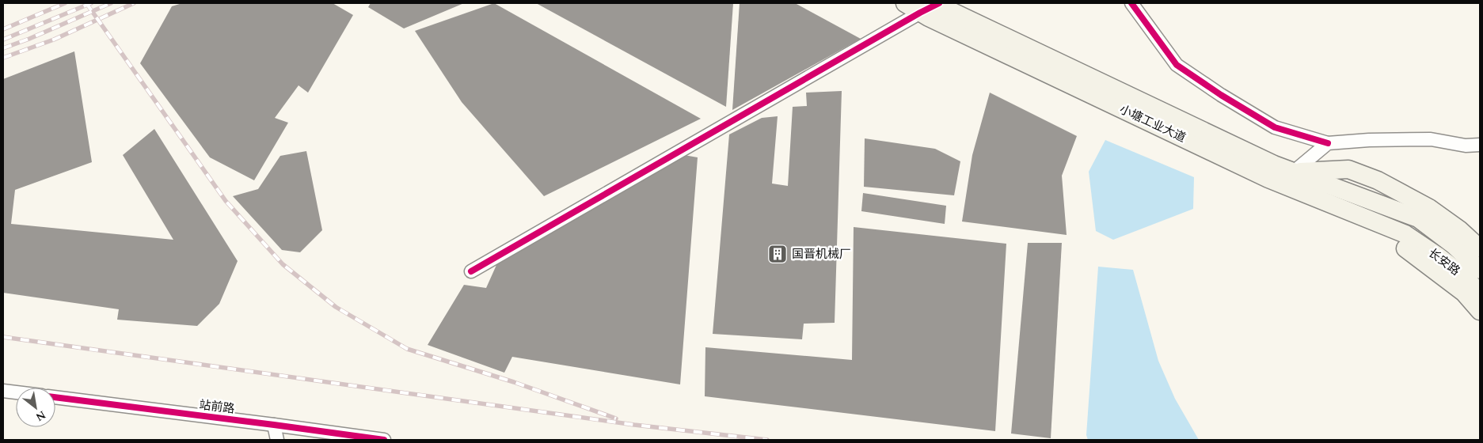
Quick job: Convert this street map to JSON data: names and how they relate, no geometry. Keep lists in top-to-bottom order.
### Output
{
  "streets": {
    "main road": ["小塘工业大道", "长安路"],
    "street": ["站前路"]
  },
  "crossings": [
    ["小塘工业大道", "长安路"]
  ],
  "places": {
    "building": ["国晋机械厂"]
  },
  "north": "bottom right"
}
